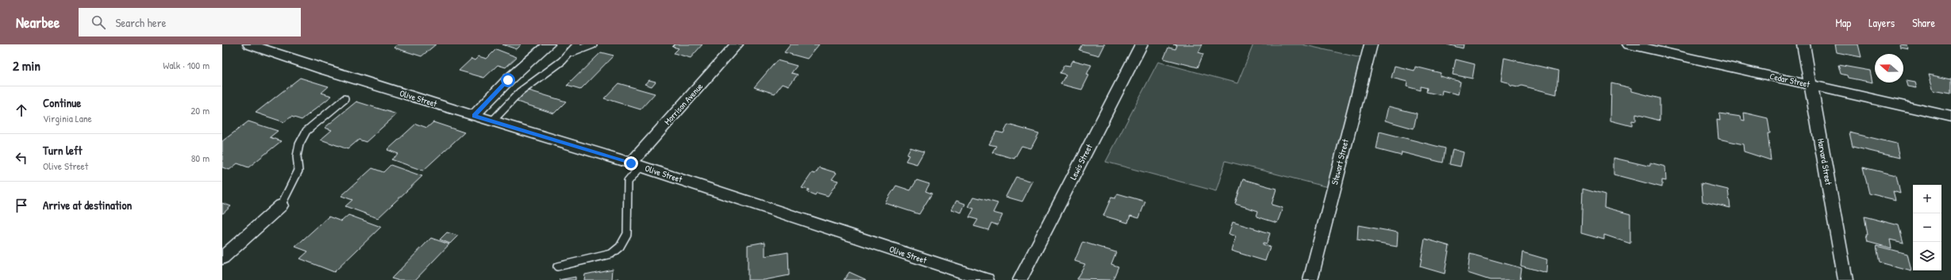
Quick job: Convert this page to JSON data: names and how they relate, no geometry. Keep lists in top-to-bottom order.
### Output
{
  "streets": {
    "street": [
      "Cedar Street",
      "Olive Street",
      "Morrison Avenue",
      "Lewis Street",
      "Stewart Street",
      "Harvard Street"
    ]
  },
  "crossings": [
    ["Cedar Street", "Harvard Street"],
    ["Olive Street", "Morrison Avenue"]
  ],
  "north": "left",
  "page": {
    "header": "Nearbee",
    "search": "Search here",
    "nav": ["Map", "Layers", "Share"],
    "heading": ["2 min", "Walk · 100 m"],
    "list": [
      ["Continue", "Virginia Lane", "20 m"],
      ["Turn left", "Olive Street", "80 m"],
      "Arrive at destination"
    ],
    "map_buttons": ["+", "−"]
  }
}
